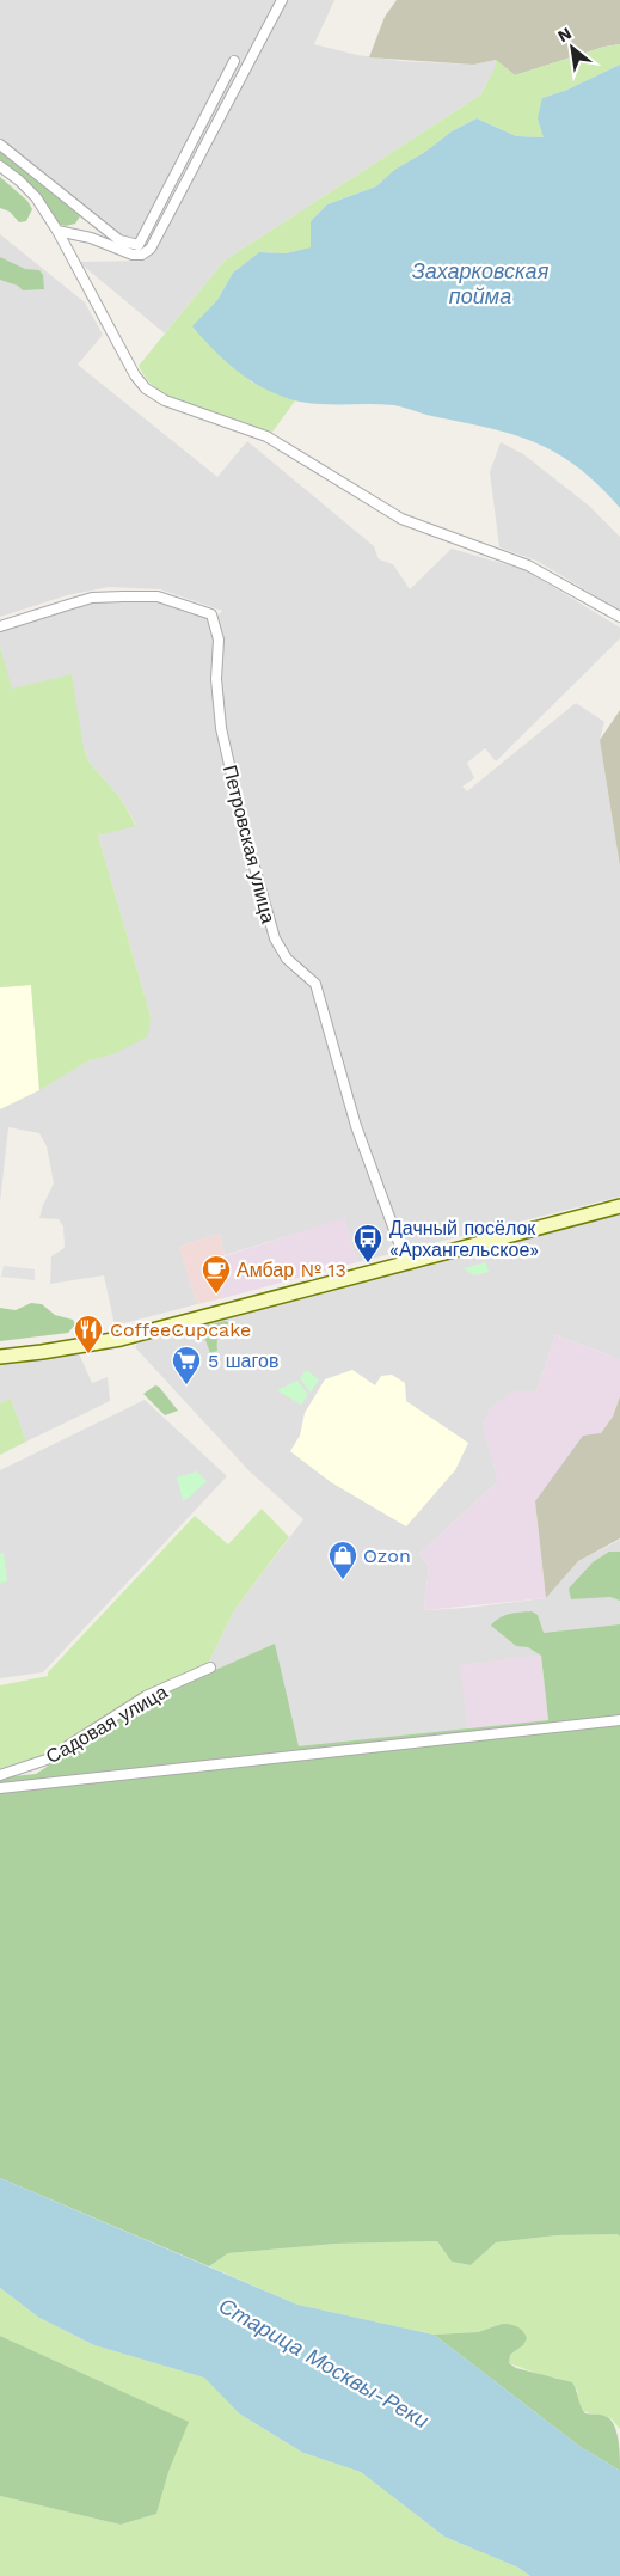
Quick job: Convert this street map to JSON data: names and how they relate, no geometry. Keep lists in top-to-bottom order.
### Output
{
  "streets": {
    "street": ["Петровская улица", "Садовая улица"]
  },
  "water": ["Захарковская пойма", "Старица Москвы-Реки"],
  "places": {
    "bus stop": ["Дачный посёлок «Архангельское»"],
    "cafe": ["Амбар № 13"],
    "restaurant": ["CoffeeCupcake"],
    "supermarket": ["5 шагов"],
    "shop": ["Ozon"]
  },
  "north": "top left"
}
